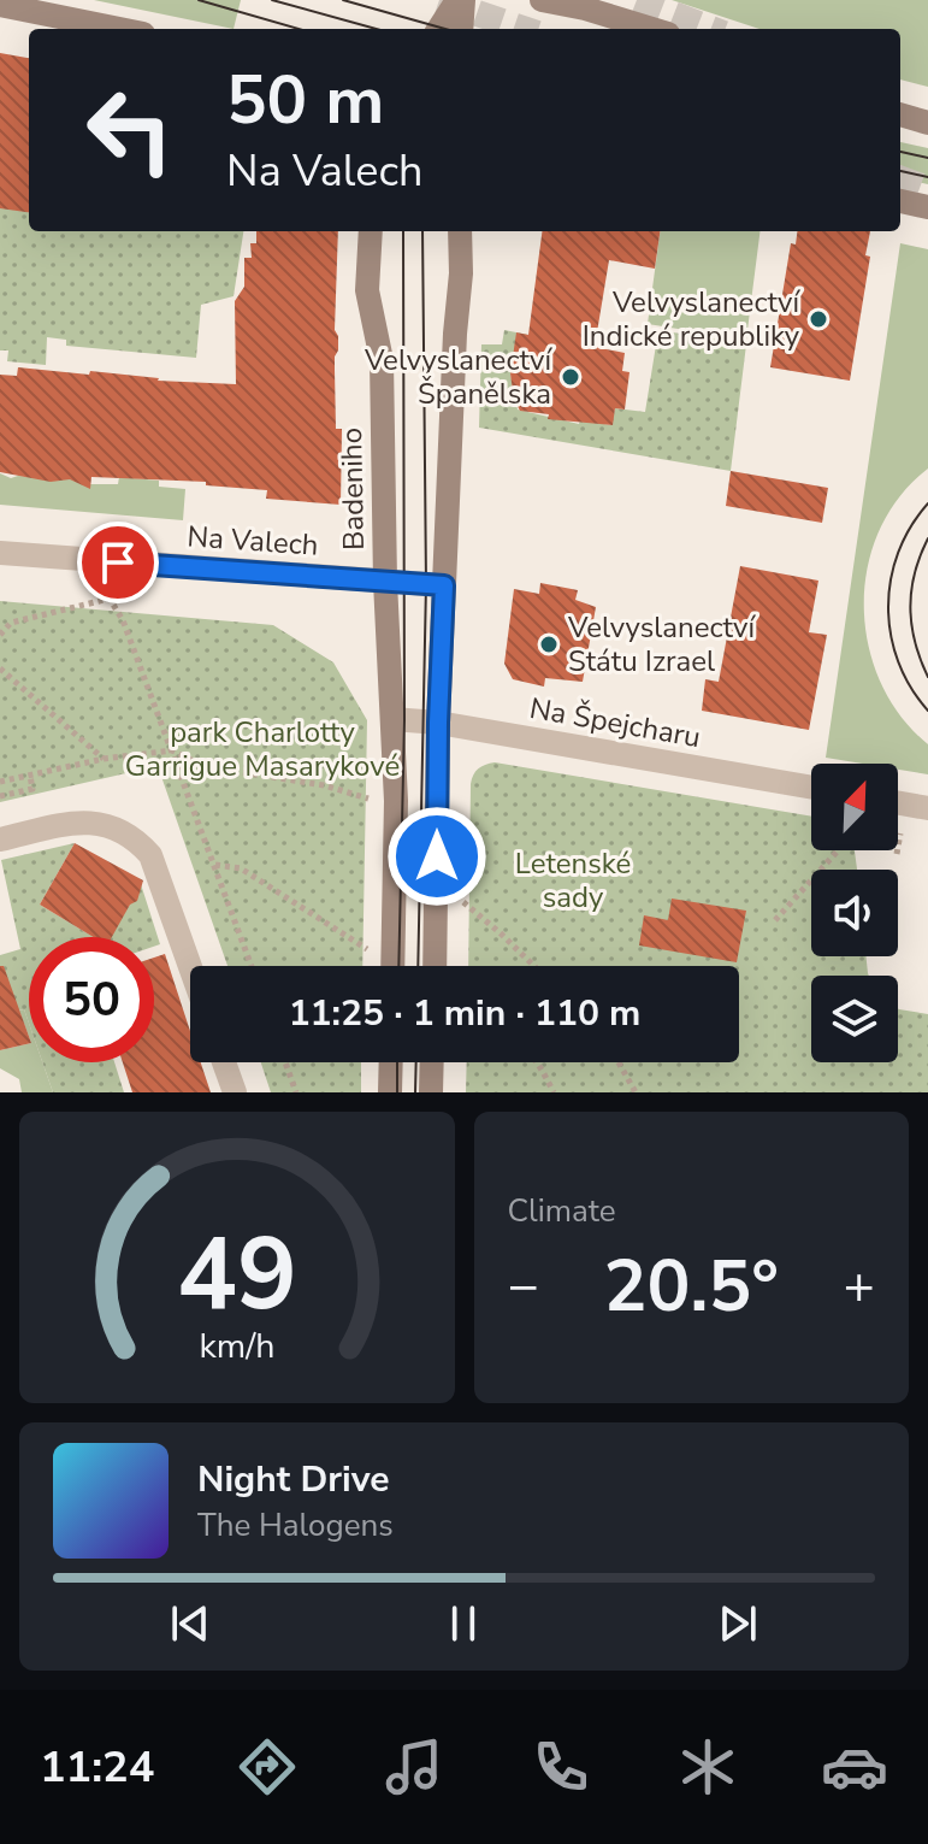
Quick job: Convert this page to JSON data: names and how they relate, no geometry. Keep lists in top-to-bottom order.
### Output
{
  "streets": {
    "main road": ["Badeniho"],
    "street": ["Na Valech", "Na Špejcharu"]
  },
  "crossings": [
    ["Badeniho", "Na Valech"],
    ["Badeniho", "Na Špejcharu"]
  ],
  "parks": ["park Charlotty Garrigue Masarykové", "Letenské sady"],
  "places": ["Velvyslanectví Indické republiky", "Velvyslanectví Španělska", "Velvyslanectví Státu Izrael"],
  "north": "top right",
  "page": {
    "turn": ["50 m", "Na Valech"],
    "limit": "50",
    "trip": "11:25 · 1 min · 110 m",
    "tile": "Climate",
    "heat": ["−", "20.5°", "+"],
    "song": ["Night Drive", "The Halogens"],
    "tabs": "11:24",
    "gauge": ["49", "km/h"]
  }
}
